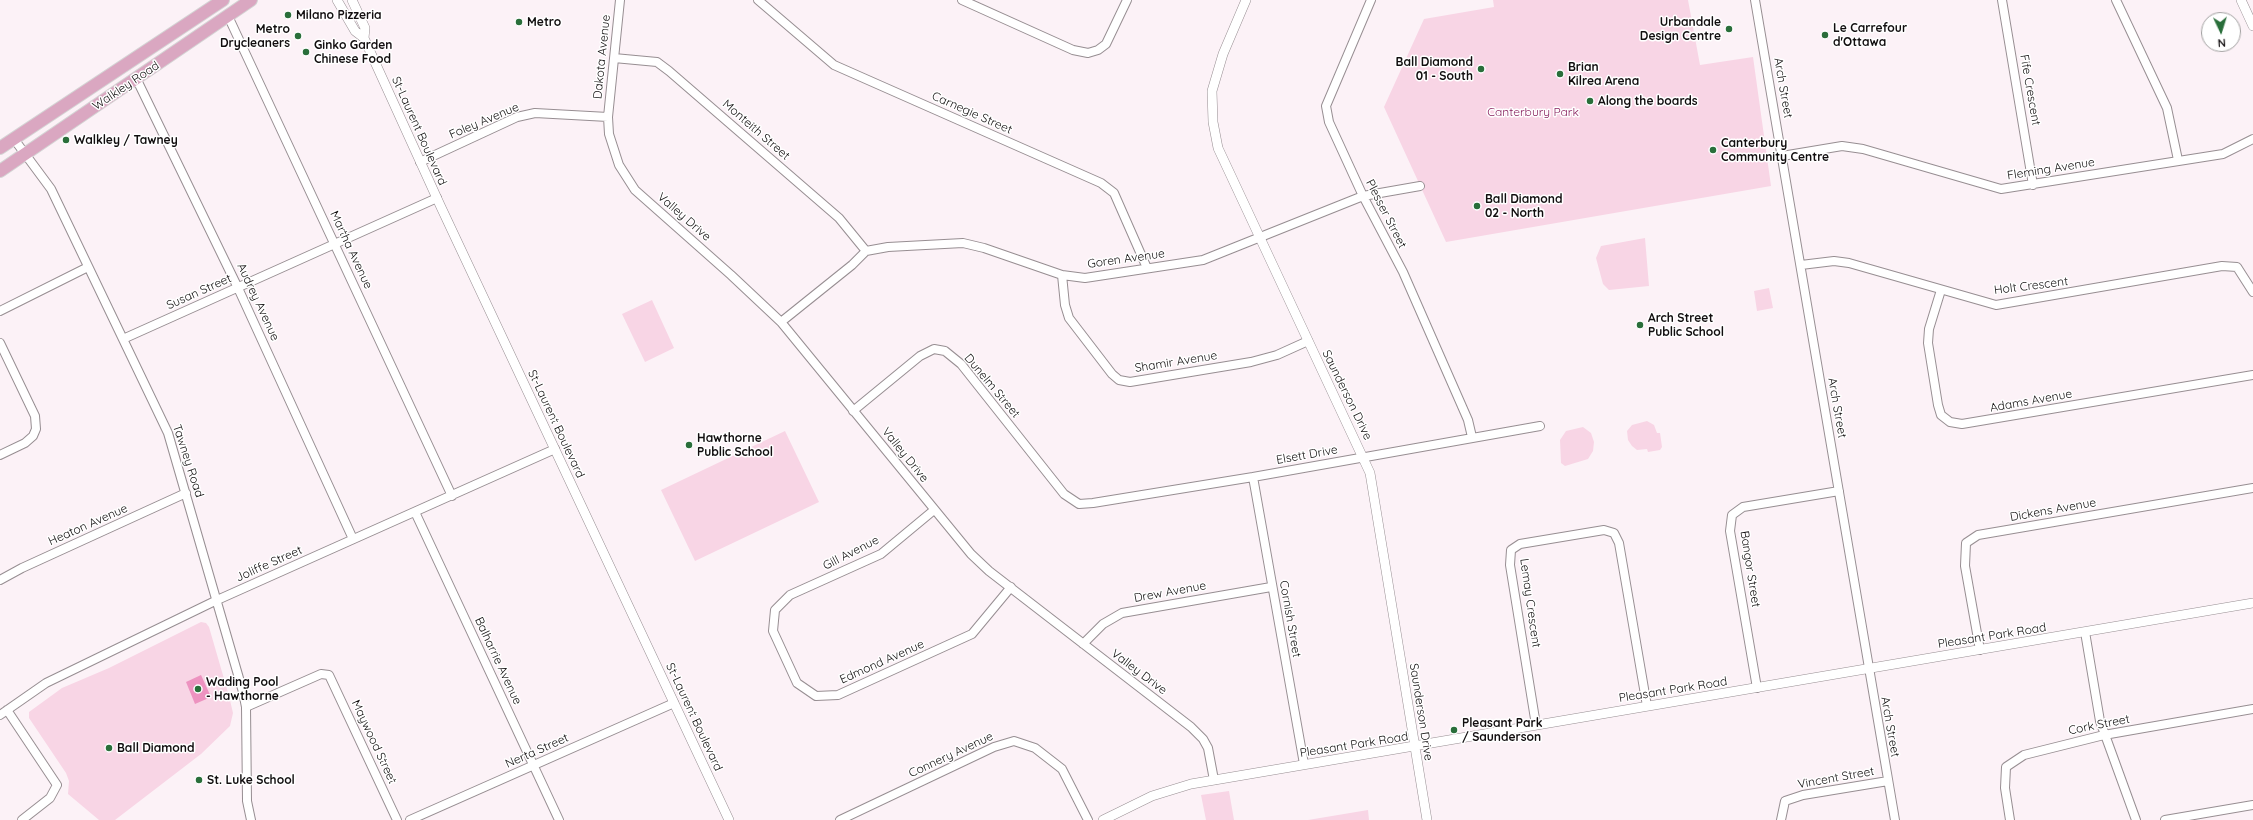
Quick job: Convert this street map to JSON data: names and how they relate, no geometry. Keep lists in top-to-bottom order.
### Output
{
  "streets": {
    "main road": ["Walkley Road"],
    "street": [
      "Dakota Avenue",
      "Arch Street",
      "Fife Crescent",
      "Carnegie Street",
      "Foley Avenue",
      "Monteith Street",
      "St-Laurent Boulevard",
      "Fleming Avenue",
      "Plesser Street",
      "Valley Drive",
      "Martha Avenue",
      "Goren Avenue",
      "Holt Crescent",
      "Susan Street",
      "Audrey Avenue",
      "Shamir Avenue",
      "Dunelm Street",
      "Saunderson Drive",
      "Adams Avenue",
      "Elsett Drive",
      "Tawney Road",
      "Dickens Avenue",
      "Heaton Avenue",
      "Gill Avenue",
      "Joliffe Street",
      "Bangor Street",
      "Drew Avenue",
      "Lemay Crescent",
      "Cornish Street",
      "Pleasant Park Road",
      "Balharrie Avenue",
      "Edmond Avenue",
      "Cork Street",
      "Maywood Street",
      "Nerta Street",
      "Connery Avenue",
      "Vincent Street"
    ]
  },
  "crossings": [
    ["Dakota Avenue", "Foley Avenue"],
    ["Dakota Avenue", "Monteith Street"],
    ["Dakota Avenue", "Valley Drive"],
    ["Walkley Road", "Martha Avenue"],
    ["Walkley Road", "Audrey Avenue"],
    ["Walkley Road", "Tawney Road"],
    ["Arch Street", "Fleming Avenue"],
    ["Arch Street", "Holt Crescent"],
    ["Arch Street", "Bangor Street"],
    ["Arch Street", "Pleasant Park Road"],
    ["Arch Street", "Vincent Street"],
    ["Fife Crescent", "Fleming Avenue"],
    ["Carnegie Street", "Goren Avenue"],
    ["Foley Avenue", "St-Laurent Boulevard"],
    ["Foley Avenue", "Valley Drive"],
    ["Monteith Street", "Goren Avenue"],
    ["St-Laurent Boulevard", "Susan Street"],
    ["St-Laurent Boulevard", "Joliffe Street"],
    ["St-Laurent Boulevard", "Nerta Street"],
    ["Plesser Street", "Goren Avenue"],
    ["Plesser Street", "Elsett Drive"],
    ["Valley Drive", "Dunelm Street"],
    ["Valley Drive", "Gill Avenue"],
    ["Valley Drive", "Drew Avenue"],
    ["Valley Drive", "Pleasant Park Road"],
    ["Valley Drive", "Edmond Avenue"],
    ["Martha Avenue", "Susan Street"],
    ["Martha Avenue", "Joliffe Street"],
    ["Goren Avenue", "Shamir Avenue"],
    ["Goren Avenue", "Saunderson Drive"],
    ["Holt Crescent", "Adams Avenue"],
    ["Susan Street", "Audrey Avenue"],
    ["Susan Street", "Tawney Road"],
    ["Audrey Avenue", "Joliffe Street"],
    ["Shamir Avenue", "Saunderson Drive"],
    ["Dunelm Street", "Elsett Drive"],
    ["Saunderson Drive", "Elsett Drive"],
    ["Saunderson Drive", "Pleasant Park Road"],
    ["Elsett Drive", "Cornish Street"],
    ["Tawney Road", "Heaton Avenue"],
    ["Tawney Road", "Joliffe Street"],
    ["Tawney Road", "Maywood Street"],
    ["Dickens Avenue", "Pleasant Park Road"],
    ["Gill Avenue", "Edmond Avenue"],
    ["Joliffe Street", "Balharrie Avenue"],
    ["Bangor Street", "Pleasant Park Road"],
    ["Drew Avenue", "Cornish Street"],
    ["Lemay Crescent", "Pleasant Park Road"],
    ["Cornish Street", "Pleasant Park Road"],
    ["Balharrie Avenue", "Nerta Street"]
  ],
  "parks": ["Canterbury Park"],
  "places": [
    "Milano Pizzeria",
    "Metro",
    "Urbandale Design Centre",
    "Le Carrefour d'Ottawa",
    "Metro Drycleaners",
    "Ginko Garden Chinese Food",
    "Ball Diamond 01 - South",
    "Brian Kilrea Arena",
    "Along the boards",
    "Walkley / Tawney",
    "Canterbury Community Centre",
    "Ball Diamond 02 - North",
    "Arch Street Public School",
    "Hawthorne Public School",
    "Wading Pool - Hawthorne",
    "Pleasant Park / Saunderson",
    "Ball Diamond",
    "St. Luke School"
  ],
  "north": "bottom"
}
